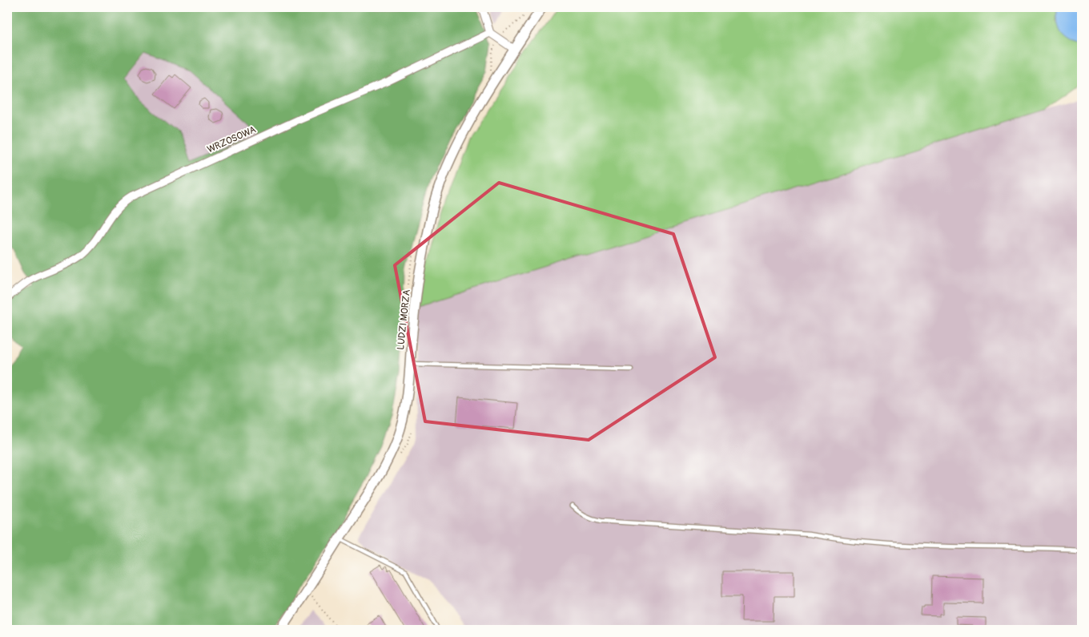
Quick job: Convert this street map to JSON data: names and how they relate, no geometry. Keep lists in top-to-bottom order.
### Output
{
  "streets": {
    "street": ["WRZOSOWA", "LUDZI MORZA"]
  }
}
